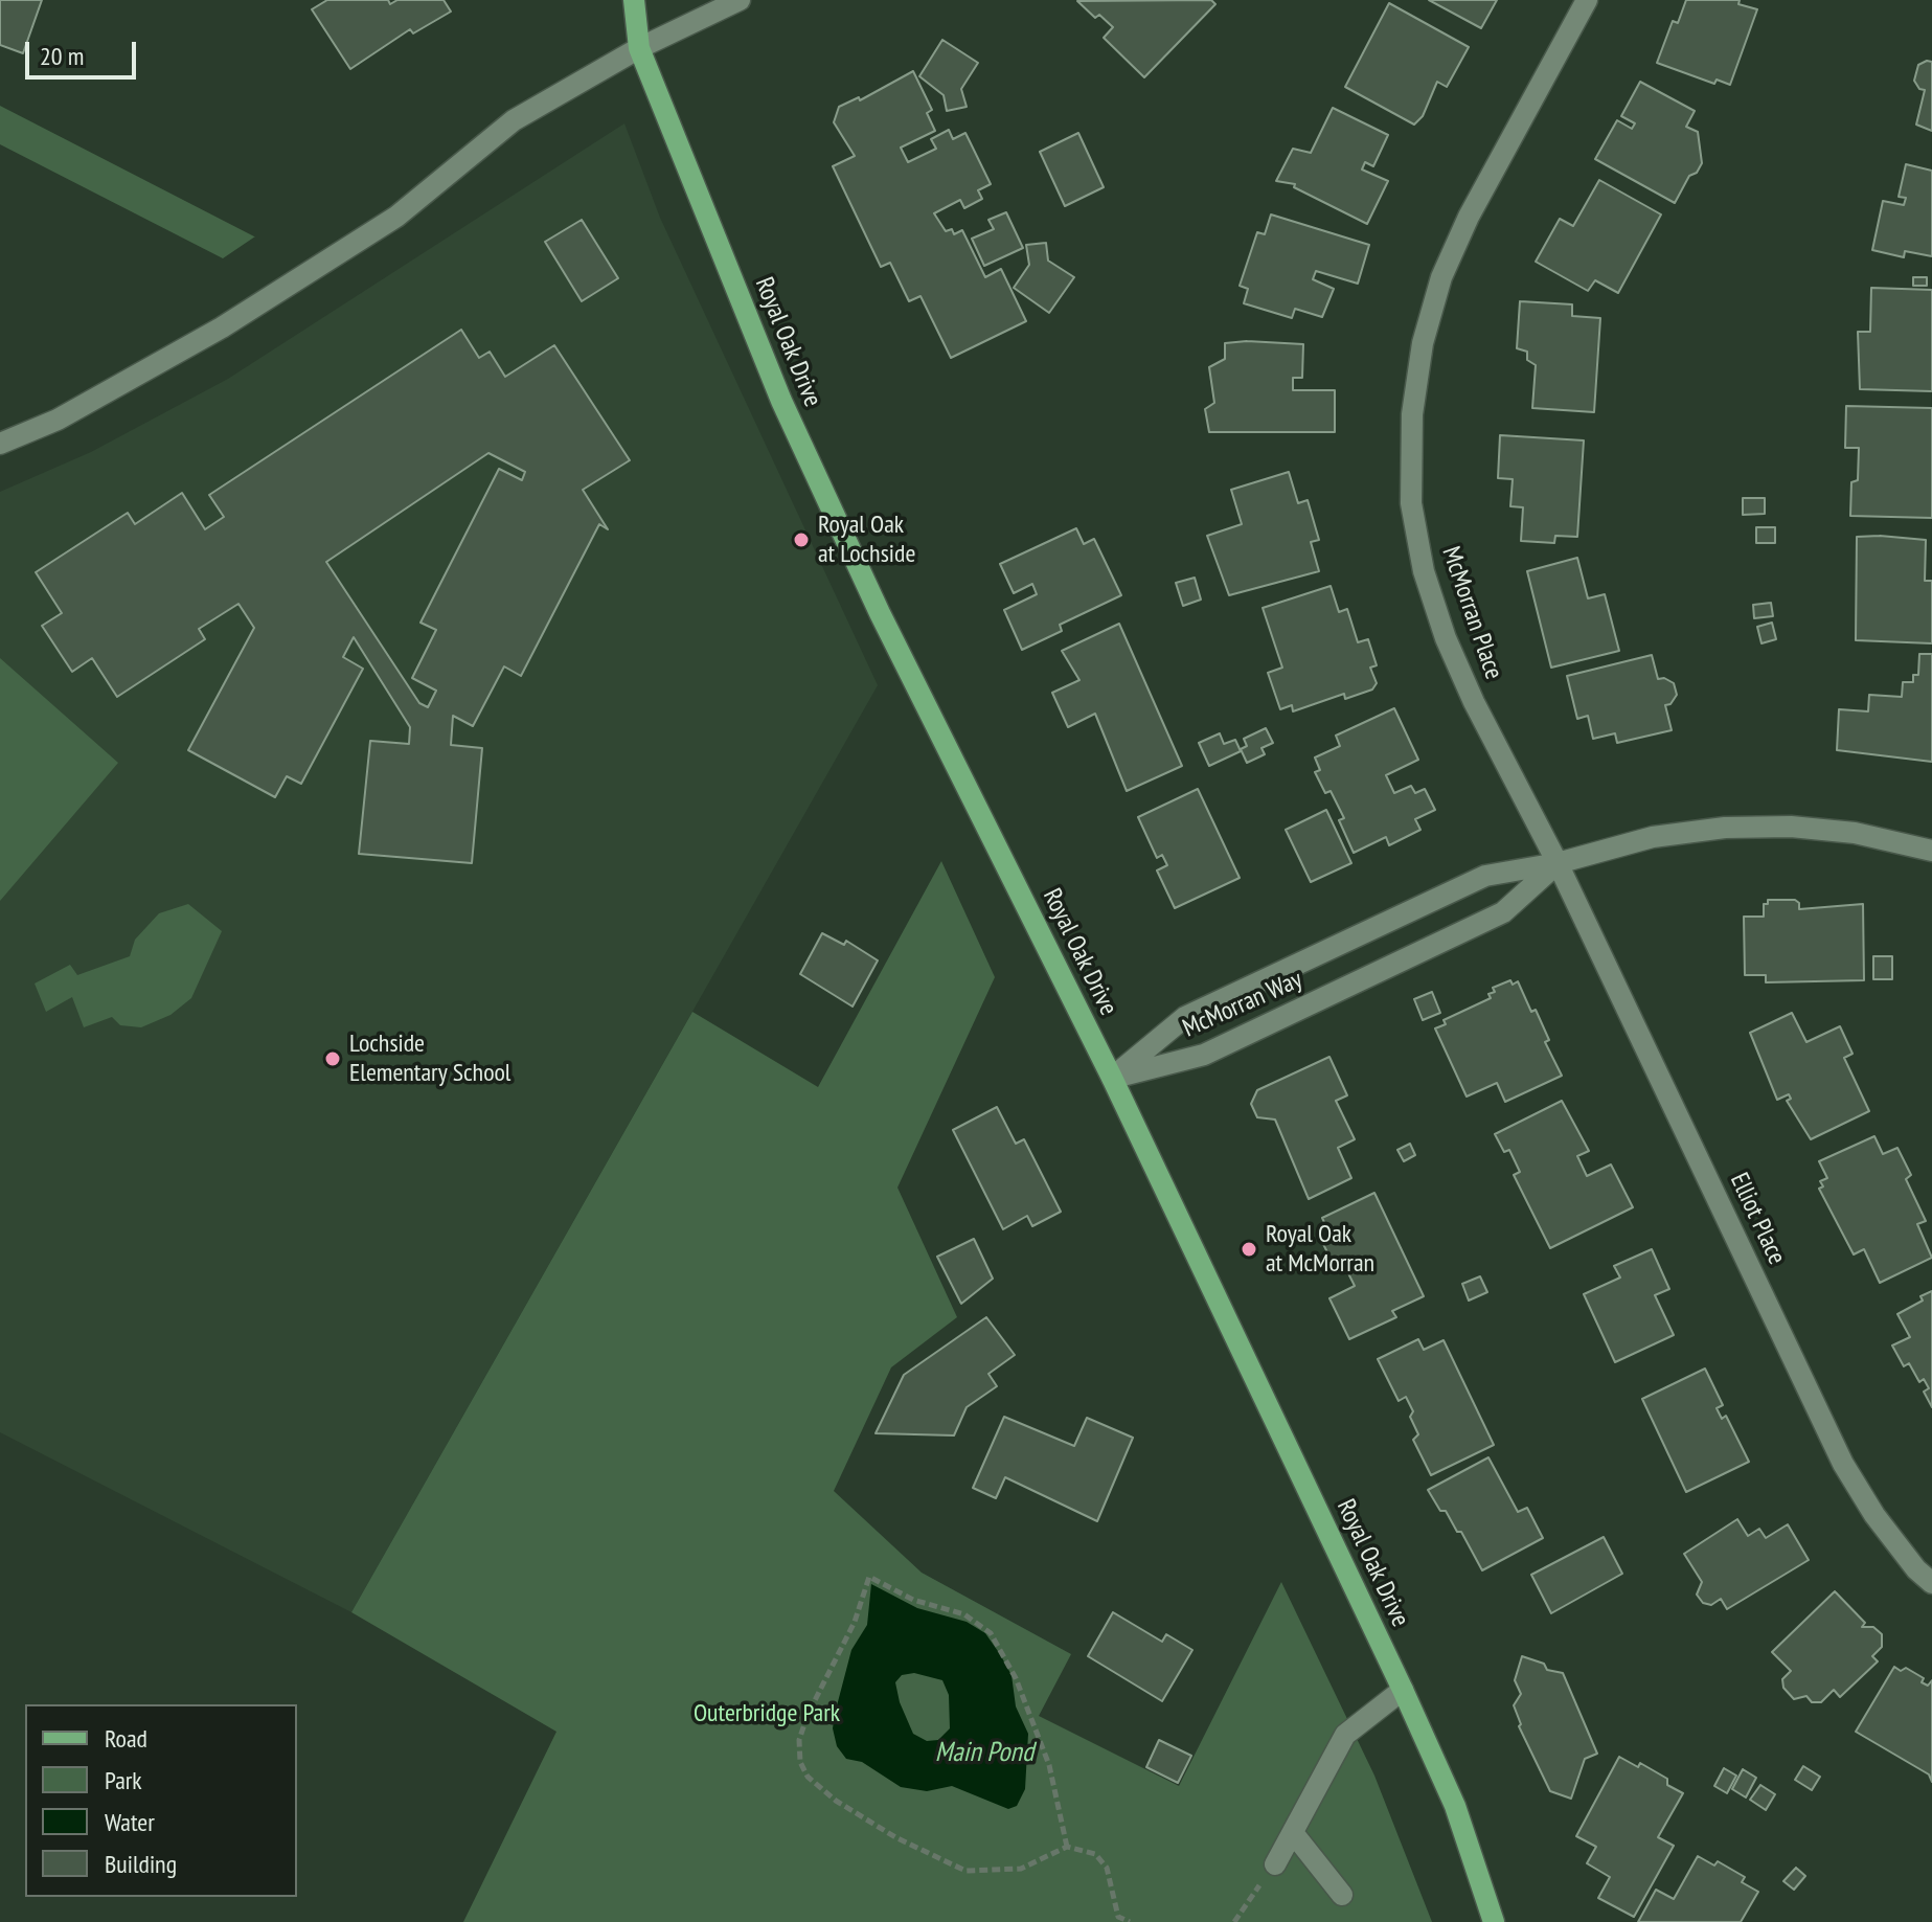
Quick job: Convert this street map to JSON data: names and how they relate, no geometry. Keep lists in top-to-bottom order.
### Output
{
  "streets": {
    "main road": ["Royal Oak Drive"],
    "street": ["McMorran Place", "McMorran Way", "Elliot Place"]
  },
  "crossings": [
    ["Royal Oak Drive", "McMorran Way"],
    ["McMorran Place", "McMorran Way"],
    ["McMorran Place", "Elliot Place"],
    ["McMorran Way", "Elliot Place"]
  ],
  "water": ["Main Pond"],
  "parks": ["Outerbridge Park"],
  "places": ["Royal Oak at Lochside", "Lochside Elementary School", "Royal Oak at McMorran"],
  "legend": [
    "Road",
    "Park",
    "Water",
    "Building"
  ],
  "scale_bar": "20 m"
}
